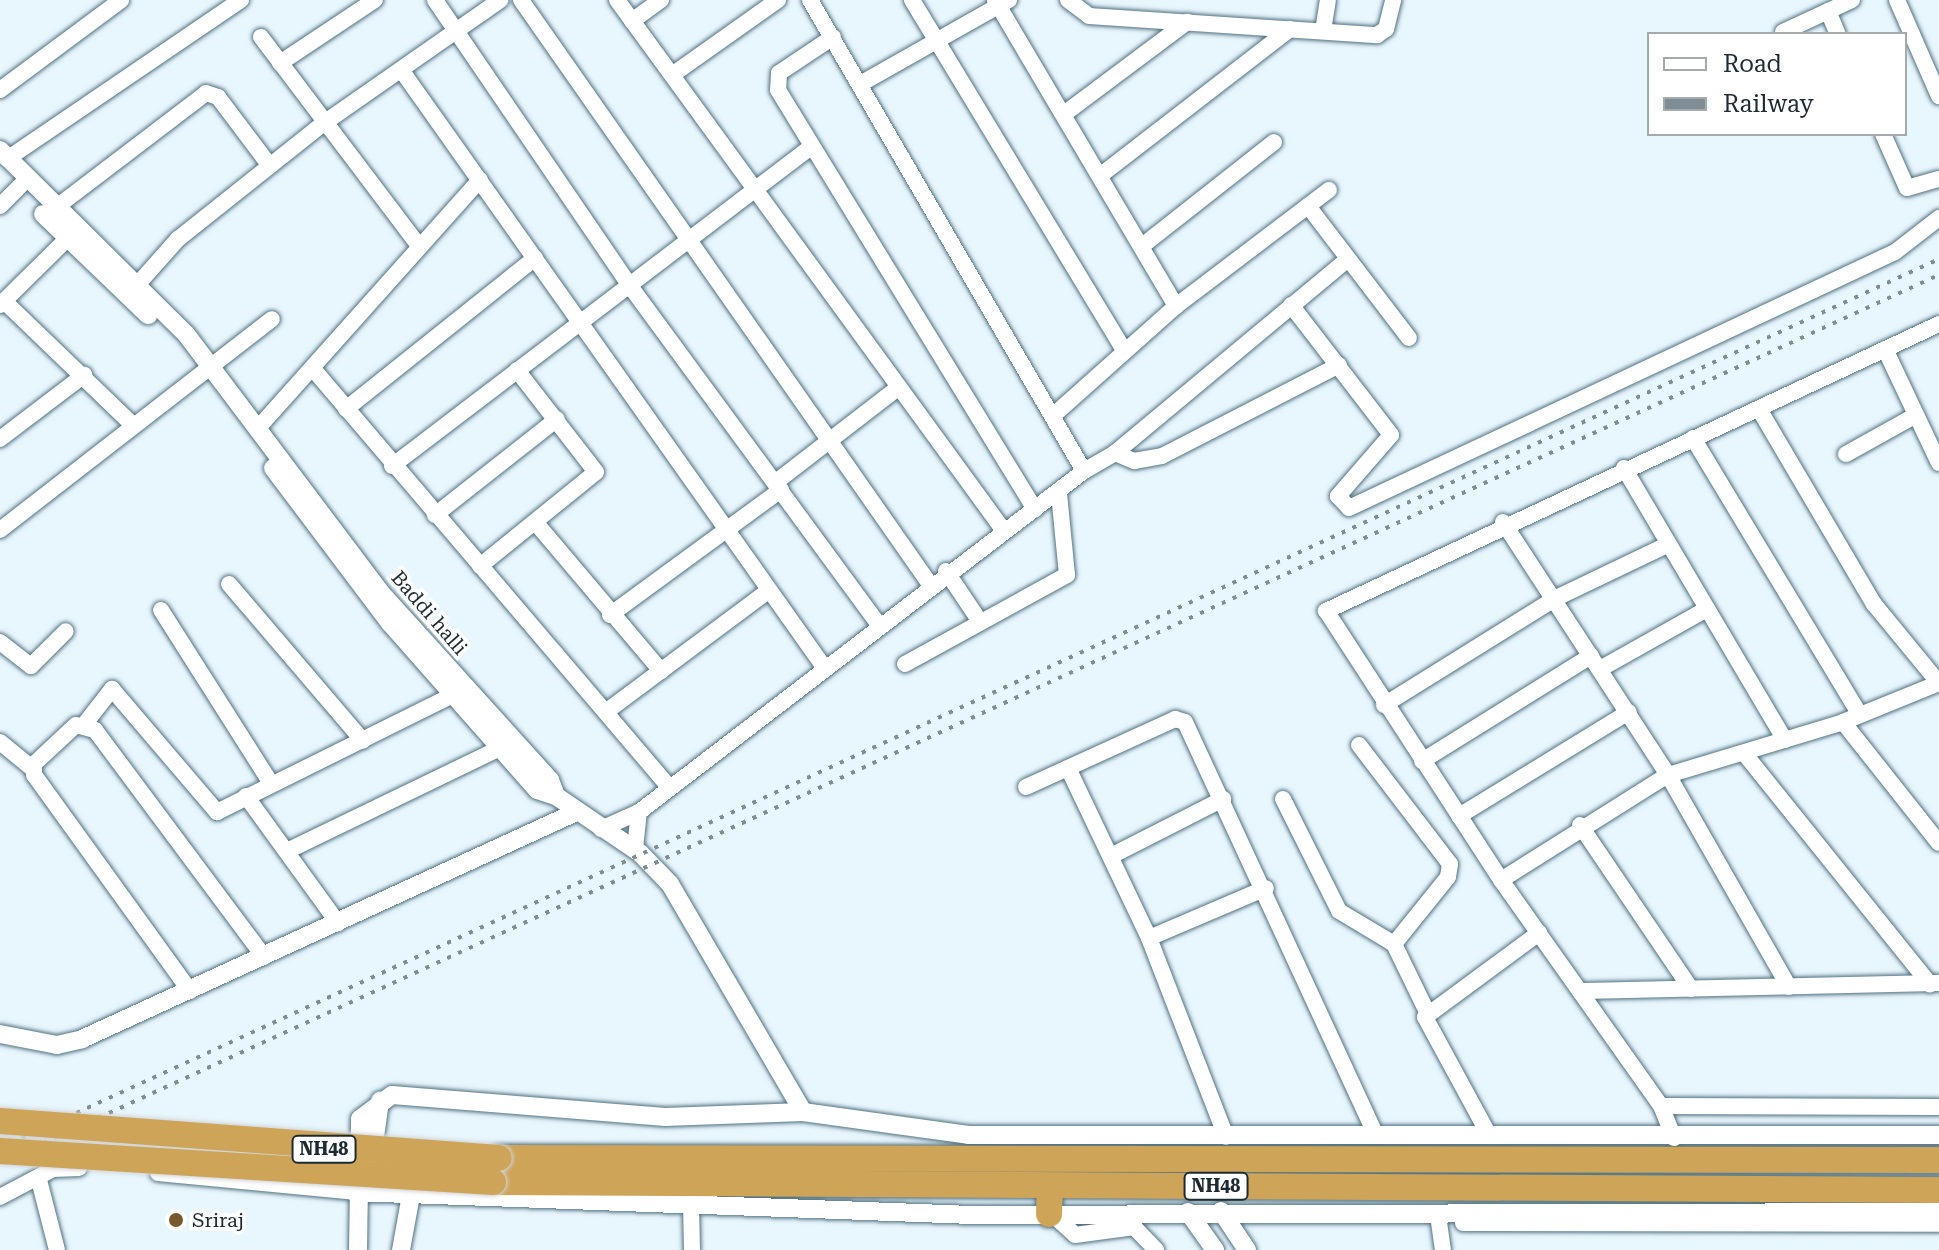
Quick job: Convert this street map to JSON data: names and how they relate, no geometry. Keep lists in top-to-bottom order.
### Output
{
  "streets": {
    "highway": ["NH48"],
    "street": ["Baddi halli"]
  },
  "places": ["Sriraj"],
  "legend": ["Road", "Railway"]
}
